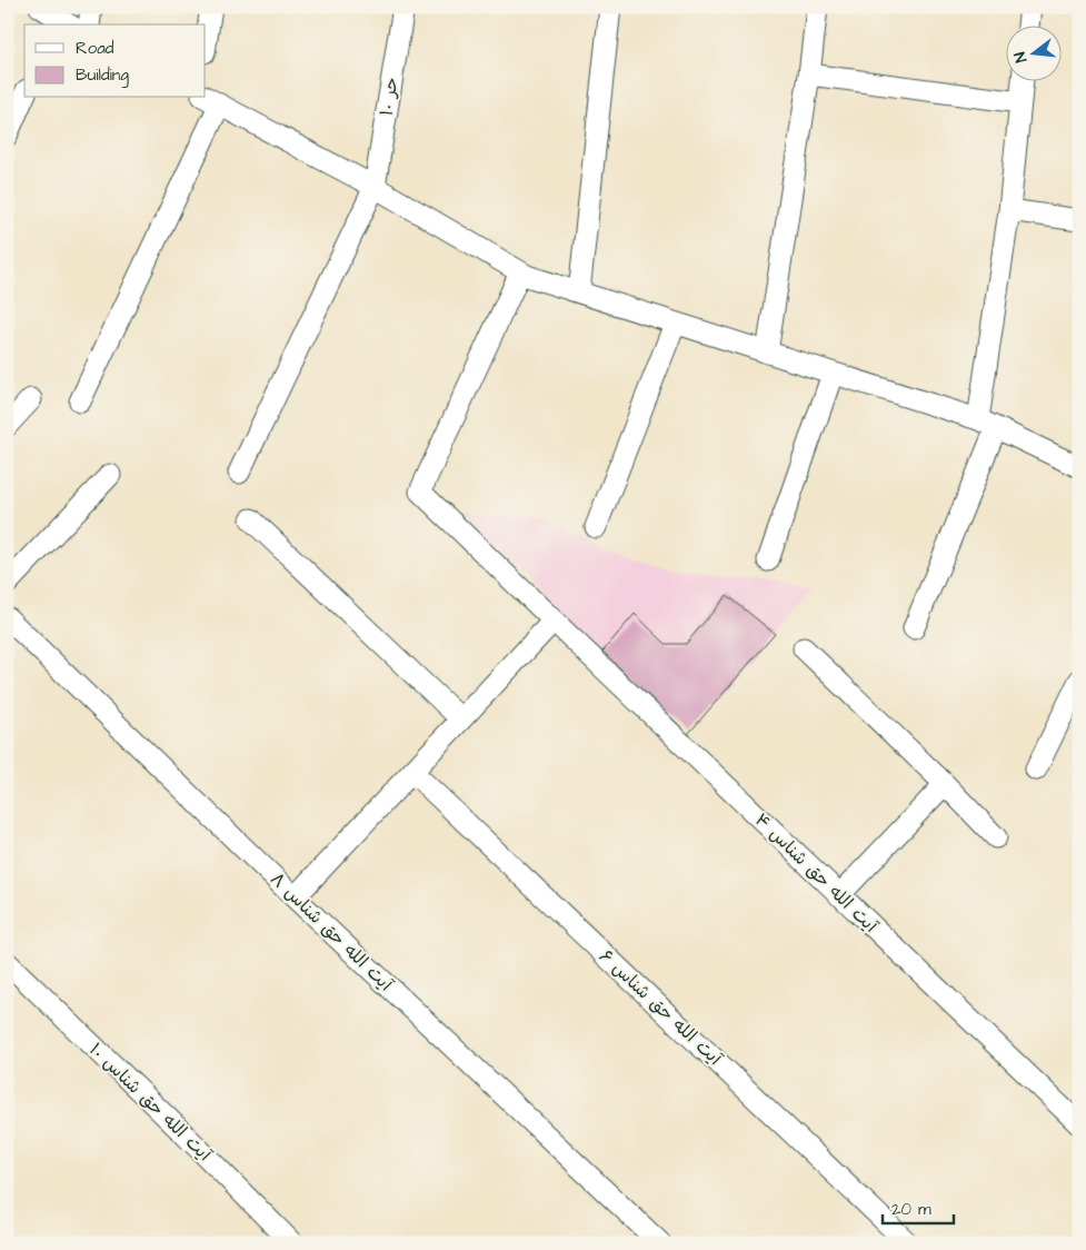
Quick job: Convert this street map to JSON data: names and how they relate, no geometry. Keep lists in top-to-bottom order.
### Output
{
  "streets": {
    "street": [
      "حر ۱۰",
      "آیت الله حق شناس ۴",
      "آیت الله حق شناس ۸",
      "آیت الله حق شناس ۶",
      "آیت الله حق شناس ۱۰"
    ]
  },
  "legend": ["Road", "Building"],
  "scale_bar": "20 m",
  "north": "left"
}
